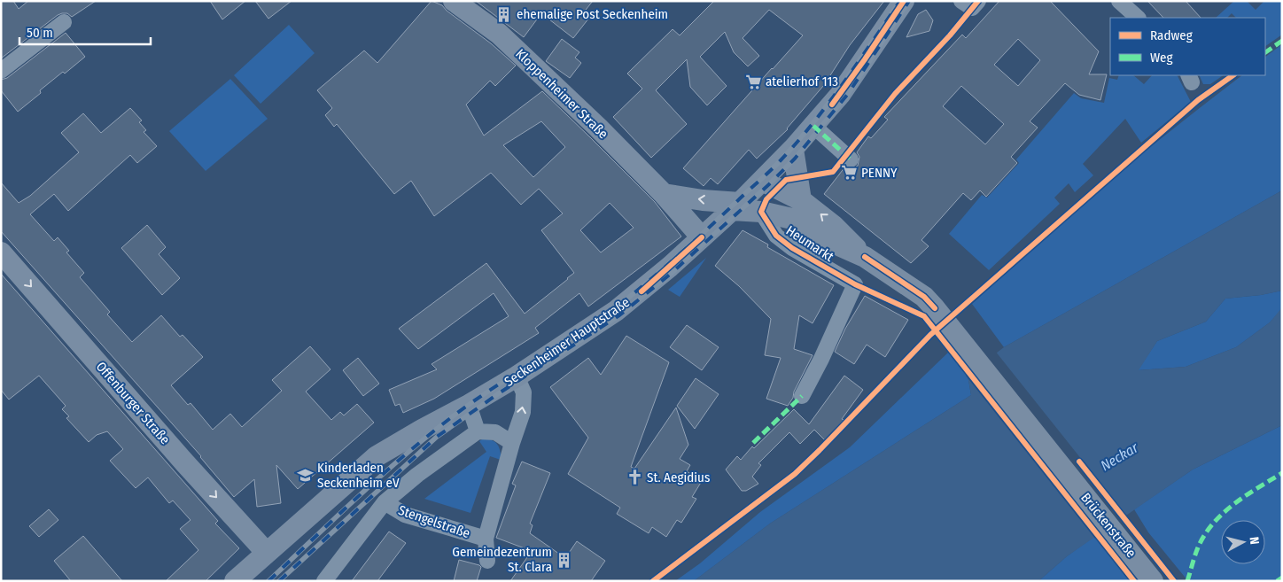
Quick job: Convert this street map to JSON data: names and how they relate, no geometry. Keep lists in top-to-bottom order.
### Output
{
  "streets": {
    "main road": [
      "Kloppenheimer Straße",
      "Seckenheimer Hauptstraße",
      "Offenburger Straße",
      "Brückenstraße"
    ],
    "street": ["Heumarkt", "Stengelstraße"]
  },
  "crossings": [
    ["Kloppenheimer Straße", "Seckenheimer Hauptstraße"],
    ["Seckenheimer Hauptstraße", "Offenburger Straße"],
    ["Seckenheimer Hauptstraße", "Stengelstraße"]
  ],
  "one_way": ["Offenburger Straße"],
  "water": ["Neckar"],
  "places": {
    "building": ["ehemalige Post Seckenheim", "Gemeindezentrum St. Clara"],
    "supermarket": ["atelierhof 113", "PENNY"],
    "school or university": ["Kinderladen Seckenheim eV"],
    "church": ["St. Aegidius"]
  },
  "legend": ["Radweg", "Weg"],
  "scale_bar": "50 m",
  "north": "right"
}
